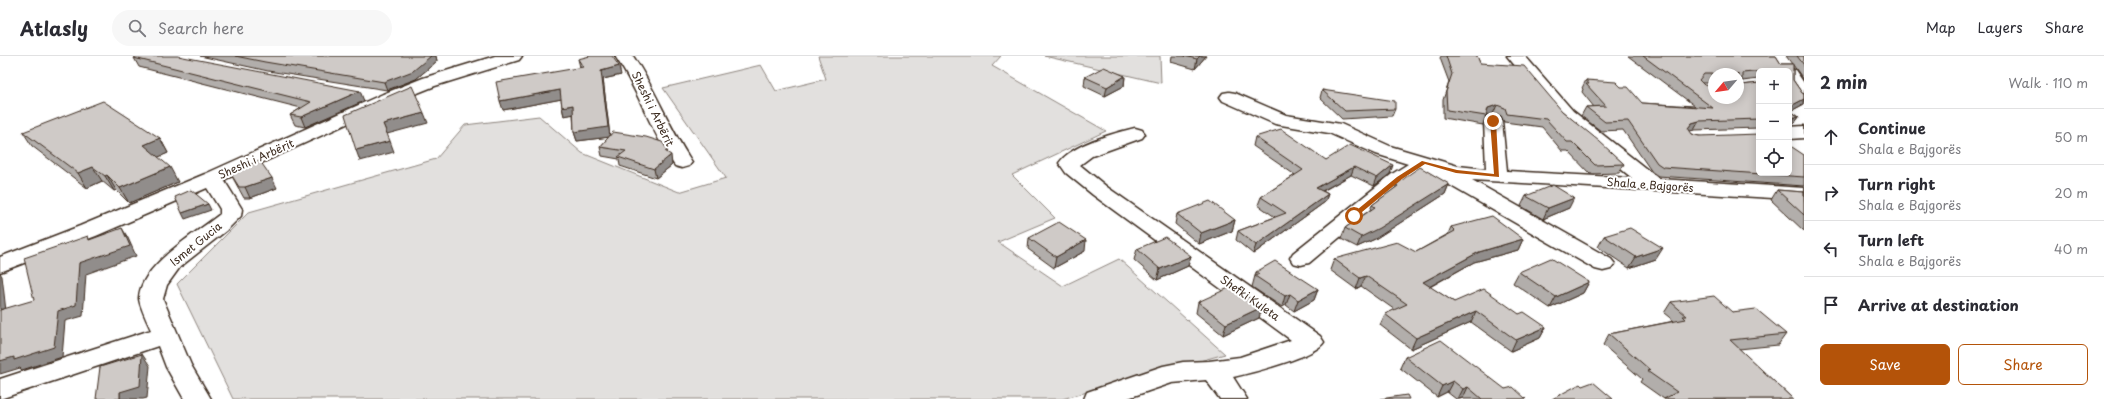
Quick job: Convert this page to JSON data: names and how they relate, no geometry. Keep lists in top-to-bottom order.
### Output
{
  "streets": {
    "street": [
      "Sheshi i Arbërit",
      "Shala e Bajgorës",
      "Ismet Gucia",
      "Shefki Kuleta"
    ]
  },
  "crossings": [
    ["Sheshi i Arbërit", "Ismet Gucia"]
  ],
  "north": "bottom left",
  "page": {
    "header": "Atlasly",
    "search": "Search here",
    "nav": ["Map", "Layers", "Share"],
    "heading": ["2 min", "Walk · 110 m"],
    "map_buttons": ["+", "−"],
    "list": [
      ["Continue", "Shala e Bajgorës", "50 m"],
      ["Turn right", "Shala e Bajgorës", "20 m"],
      ["Turn left", "Shala e Bajgorës", "40 m"],
      "Arrive at destination"
    ],
    "buttons": ["Save", "Share"]
  }
}
